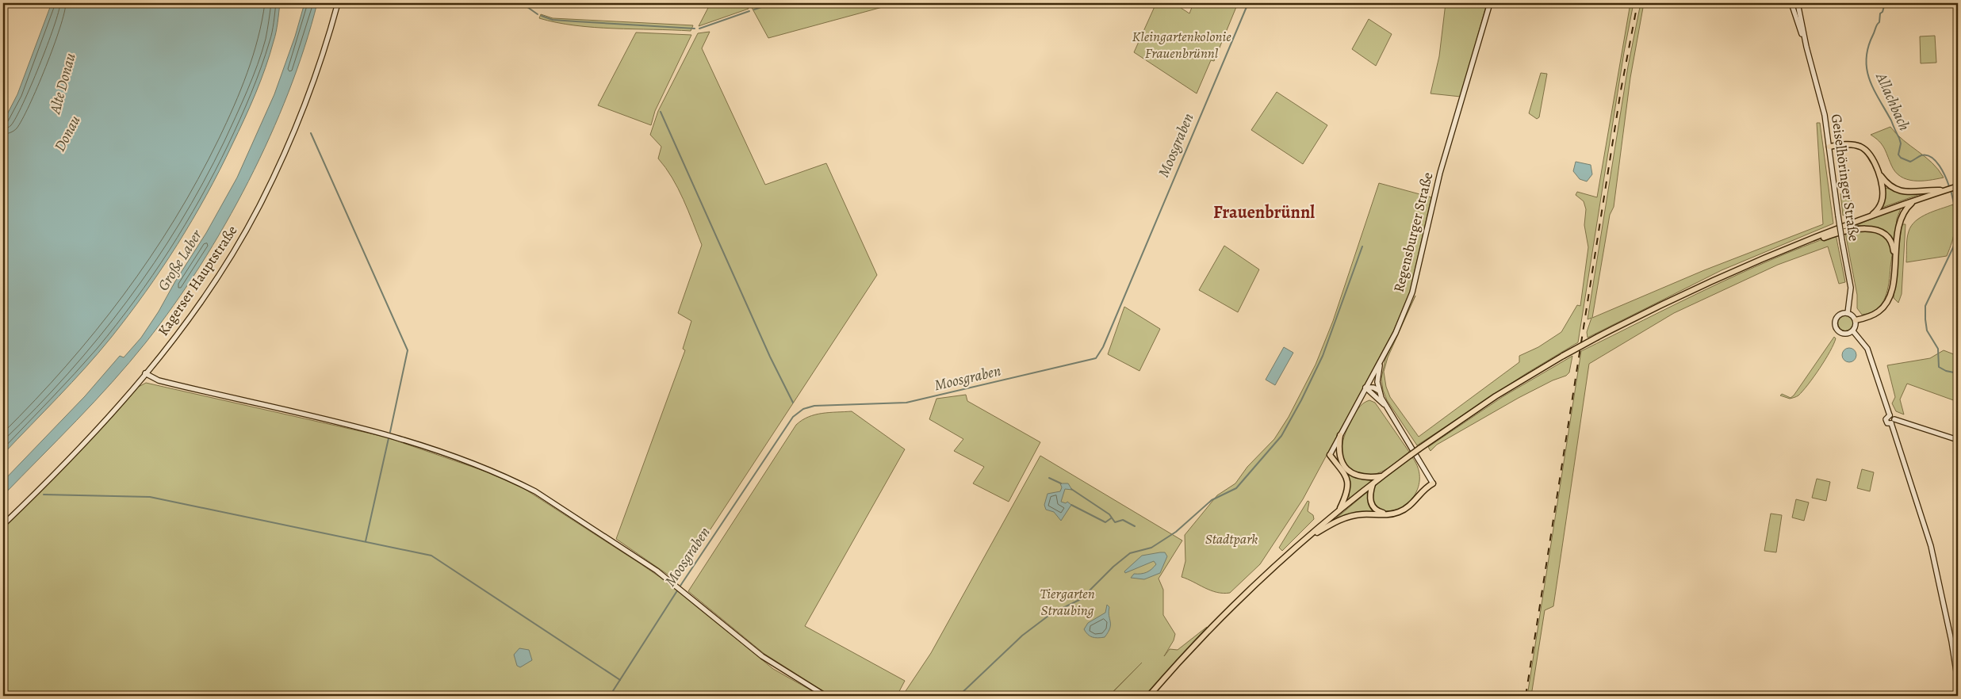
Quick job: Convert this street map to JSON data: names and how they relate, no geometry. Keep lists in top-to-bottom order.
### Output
{
  "streets": {
    "street": ["Geiselhöringer Straße", "Regensburger Straße", "Kagerser Hauptstraße"]
  },
  "districts": ["Frauenbrünnl"],
  "water": [
    "Alte Donau",
    "Allachbach",
    "Donau",
    "Moosgraben",
    "Große Laber"
  ],
  "parks": ["Kleingartenkolonie Frauenbrünnl", "Stadtpark", "Tiergarten Straubing"]
}
